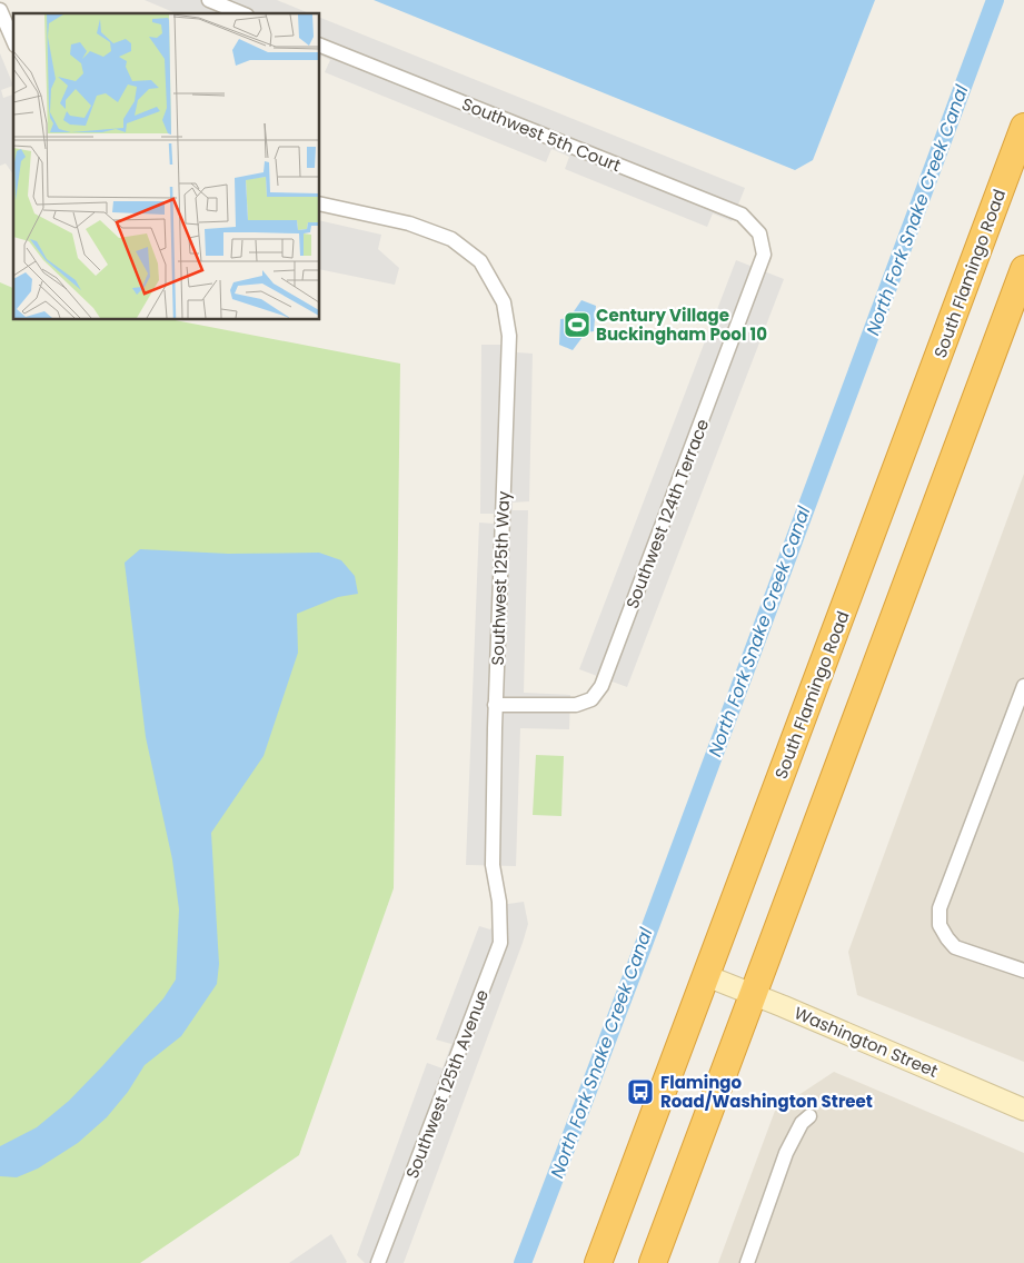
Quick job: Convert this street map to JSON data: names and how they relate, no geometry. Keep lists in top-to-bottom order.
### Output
{
  "streets": {
    "highway": ["South Flamingo Road"],
    "street": [
      "Southwest 5th Court",
      "Southwest 124th Terrace",
      "Southwest 125th Way",
      "Washington Street",
      "Southwest 125th Avenue"
    ]
  },
  "crossings": [
    ["Southwest 5th Court", "Southwest 124th Terrace"],
    ["South Flamingo Road", "Washington Street"],
    ["Southwest 124th Terrace", "Southwest 125th Way"],
    ["Southwest 125th Way", "Southwest 125th Avenue"]
  ],
  "water": ["North Fork Snake Creek Canal"],
  "places": {
    "sports": ["Century Village Buckingham Pool 10"],
    "bus stop": ["Flamingo Road/Washington Street"]
  }
}
